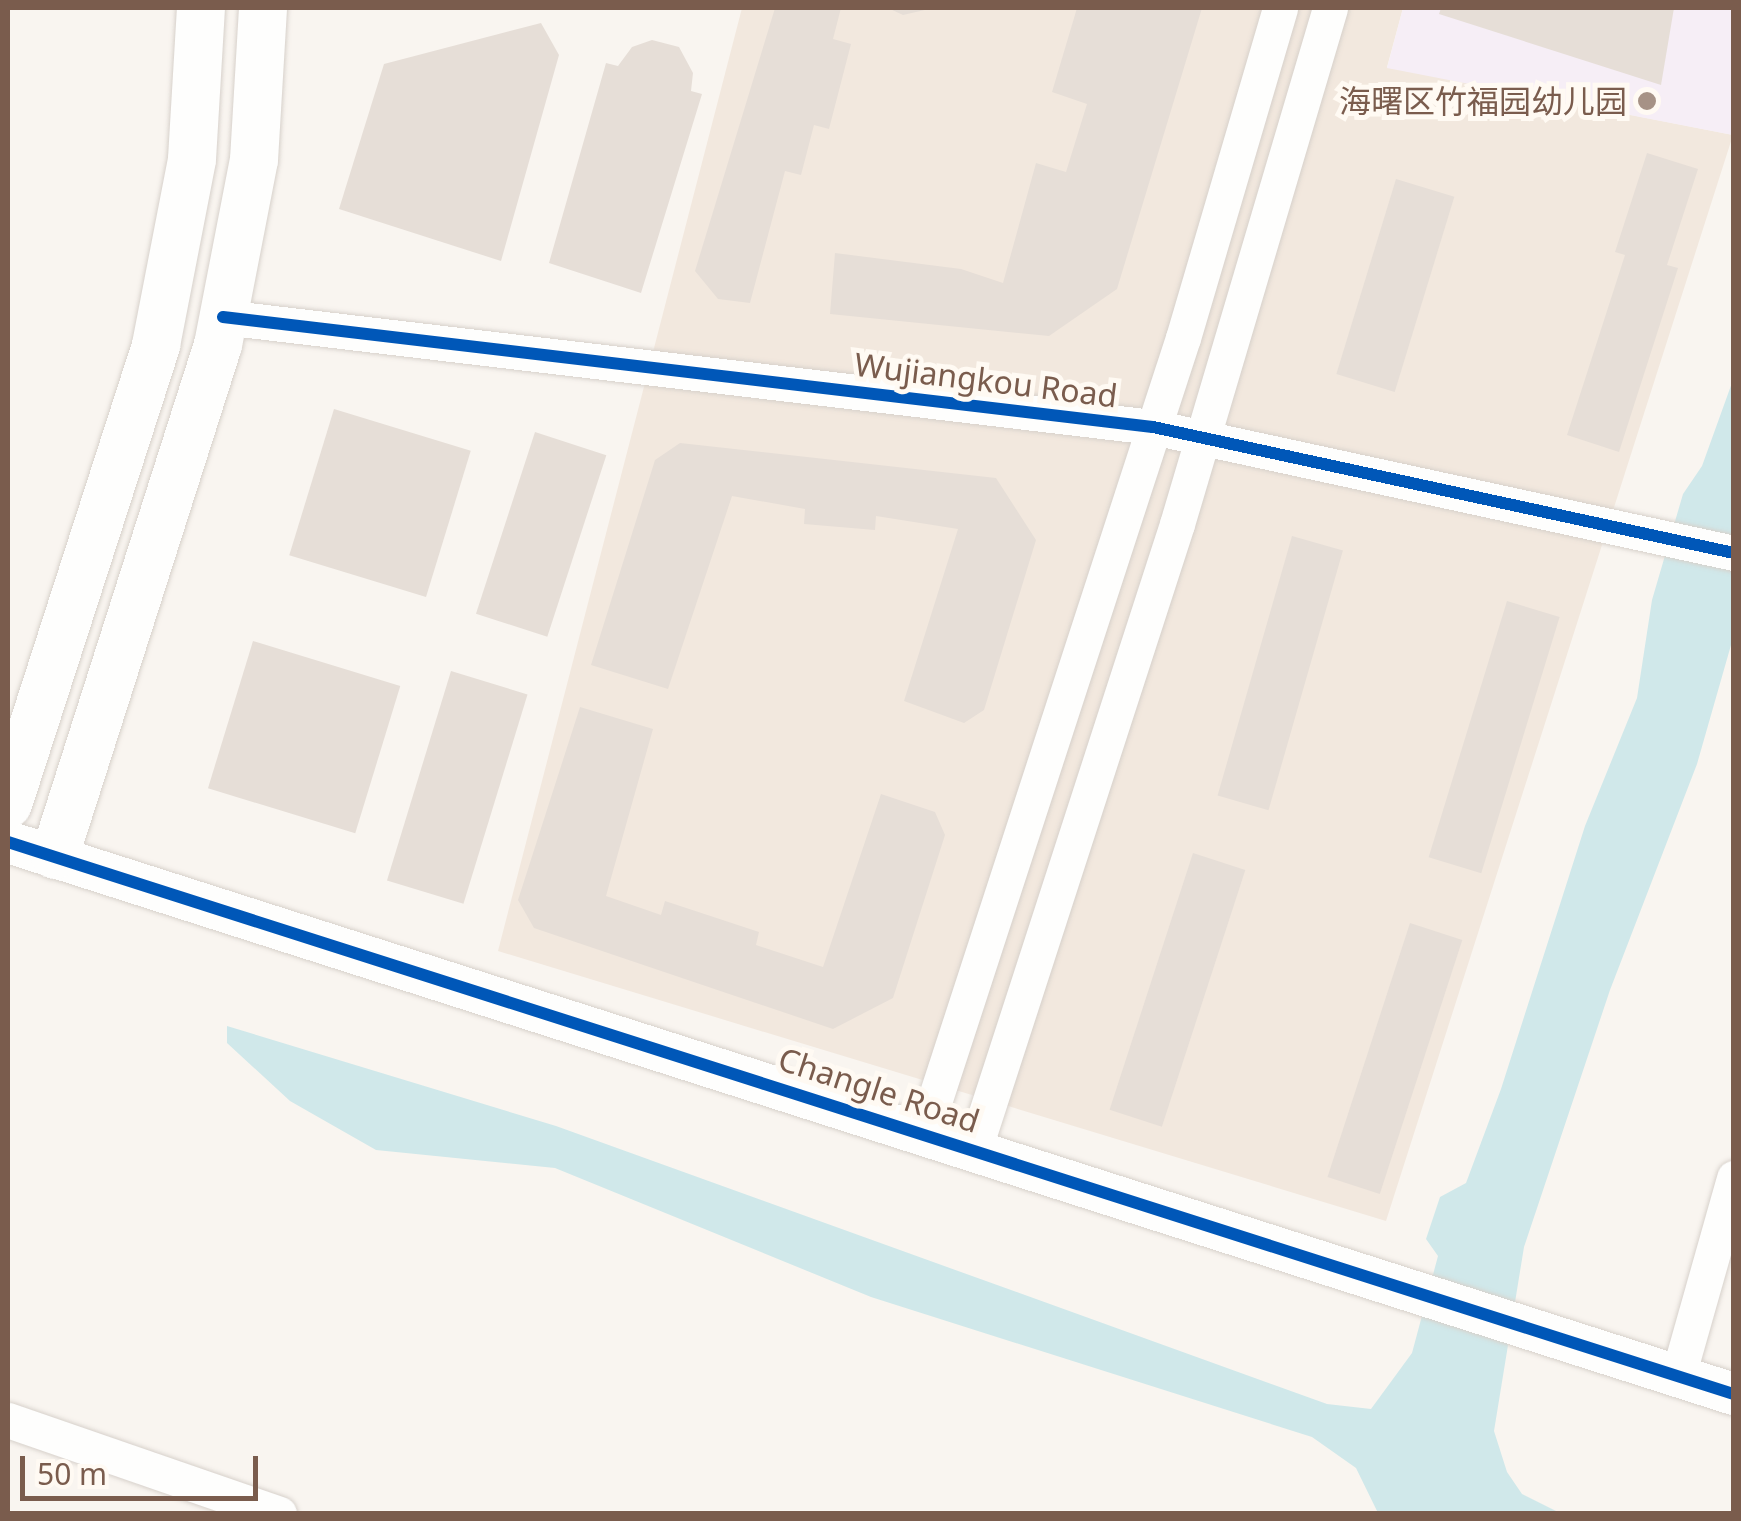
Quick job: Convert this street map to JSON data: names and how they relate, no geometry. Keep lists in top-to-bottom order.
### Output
{
  "streets": {
    "street": ["Wujiangkou Road", "Changle Road"]
  },
  "places": ["海曙区竹福园幼儿园"],
  "scale_bar": "50 m"
}
